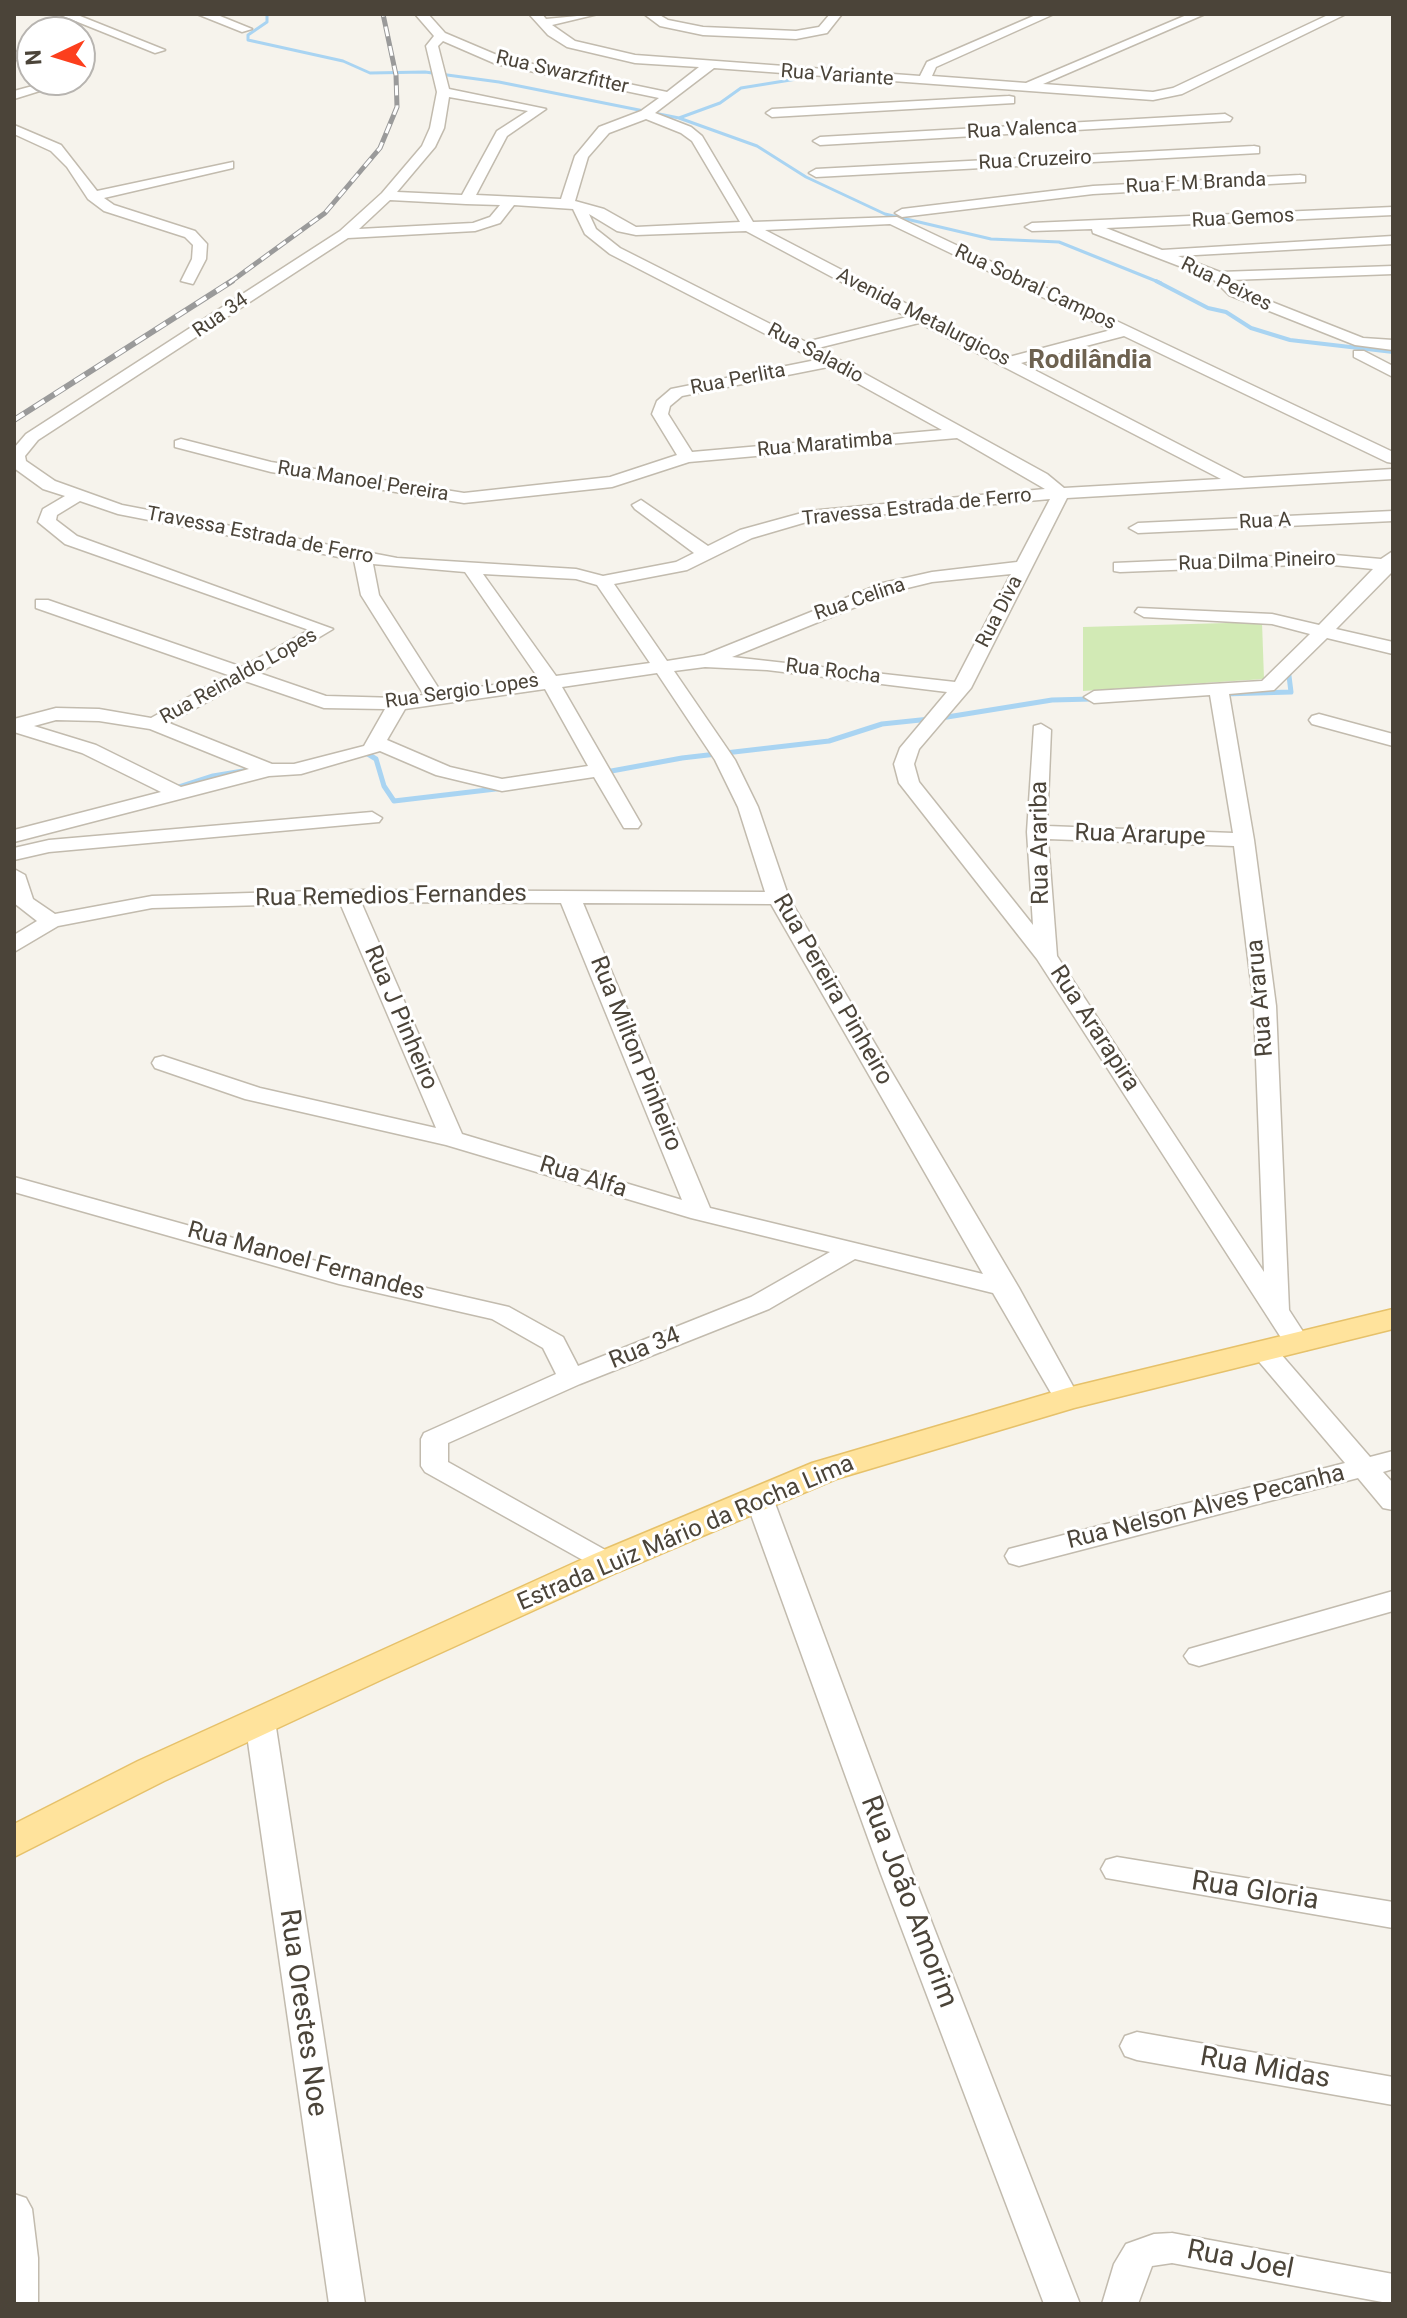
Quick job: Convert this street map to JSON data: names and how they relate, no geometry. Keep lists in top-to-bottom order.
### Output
{
  "streets": {
    "main road": ["Estrada Luiz Mário da Rocha Lima"],
    "street": [
      "Rua Swarzfitter",
      "Rua Variante",
      "Rua Valenca",
      "Rua Cruzeiro",
      "Rua F M Branda",
      "Rua Gemos",
      "Rua Peixes",
      "Rua Sobral Campos",
      "Rua 34",
      "Avenida Metalurgicos",
      "Rua Saladio",
      "Rua Perlita",
      "Rua Maratimba",
      "Rua Manoel Pereira",
      "Travessa Estrada de Ferro",
      "Rua A",
      "Rua Dilma Pineiro",
      "Rua Celina",
      "Rua Diva",
      "Rua Rocha",
      "Rua Reinaldo Lopes",
      "Rua Sergio Lopes",
      "Rua Ararupe",
      "Rua Arariba",
      "Rua Remedios Fernandes",
      "Rua Pereira Pinheiro",
      "Rua Ararua",
      "Rua J Pinheiro",
      "Rua Ararapira",
      "Rua Milton Pinheiro",
      "Rua Alfa",
      "Rua Manoel Fernandes",
      "Rua Nelson Alves Pecanha",
      "Rua Gloria",
      "Rua João Amorim",
      "Rua Orestes Noe",
      "Rua Midas",
      "Rua Joel"
    ]
  },
  "crossings": [
    ["Rua Valenca", "Rua Cruzeiro"],
    ["Rua Gemos", "Rua Peixes"],
    ["Rua Sobral Campos", "Avenida Metalurgicos"],
    ["Rua Sobral Campos", "Rua Saladio"],
    ["Rua 34", "Travessa Estrada de Ferro"],
    ["Rua 34", "Rua Reinaldo Lopes"],
    ["Rua 34", "Rua Alfa"],
    ["Rua 34", "Rua Manoel Fernandes"],
    ["Rua 34", "Estrada Luiz Mário da Rocha Lima"],
    ["Avenida Metalurgicos", "Rua Perlita"],
    ["Avenida Metalurgicos", "Travessa Estrada de Ferro"],
    ["Rua Saladio", "Rua Perlita"],
    ["Rua Saladio", "Rua Maratimba"],
    ["Rua Saladio", "Travessa Estrada de Ferro"],
    ["Rua Saladio", "Rua Diva"],
    ["Rua Perlita", "Rua Maratimba"],
    ["Rua Perlita", "Rua Manoel Pereira"],
    ["Rua Maratimba", "Rua Manoel Pereira"],
    ["Travessa Estrada de Ferro", "Rua Diva"],
    ["Travessa Estrada de Ferro", "Rua Reinaldo Lopes"],
    ["Travessa Estrada de Ferro", "Rua Pereira Pinheiro"],
    ["Rua Celina", "Rua Diva"],
    ["Rua Celina", "Rua Rocha"],
    ["Rua Celina", "Rua Sergio Lopes"],
    ["Rua Diva", "Rua Rocha"],
    ["Rua Diva", "Rua Ararapira"],
    ["Rua Rocha", "Rua Sergio Lopes"],
    ["Rua Reinaldo Lopes", "Rua Sergio Lopes"],
    ["Rua Sergio Lopes", "Rua Pereira Pinheiro"],
    ["Rua Ararupe", "Rua Arariba"],
    ["Rua Ararupe", "Rua Ararua"],
    ["Rua Arariba", "Rua Ararapira"],
    ["Rua Remedios Fernandes", "Rua Pereira Pinheiro"],
    ["Rua Remedios Fernandes", "Rua J Pinheiro"],
    ["Rua Remedios Fernandes", "Rua Milton Pinheiro"],
    ["Rua Pereira Pinheiro", "Rua Alfa"],
    ["Rua Pereira Pinheiro", "Estrada Luiz Mário da Rocha Lima"],
    ["Rua Ararua", "Rua Ararapira"],
    ["Rua J Pinheiro", "Rua Alfa"],
    ["Rua Ararapira", "Rua Nelson Alves Pecanha"],
    ["Rua Ararapira", "Estrada Luiz Mário da Rocha Lima"],
    ["Rua Milton Pinheiro", "Rua Alfa"],
    ["Estrada Luiz Mário da Rocha Lima", "Rua João Amorim"],
    ["Estrada Luiz Mário da Rocha Lima", "Rua Orestes Noe"]
  ],
  "districts": ["Rodilândia"],
  "north": "left"
}
